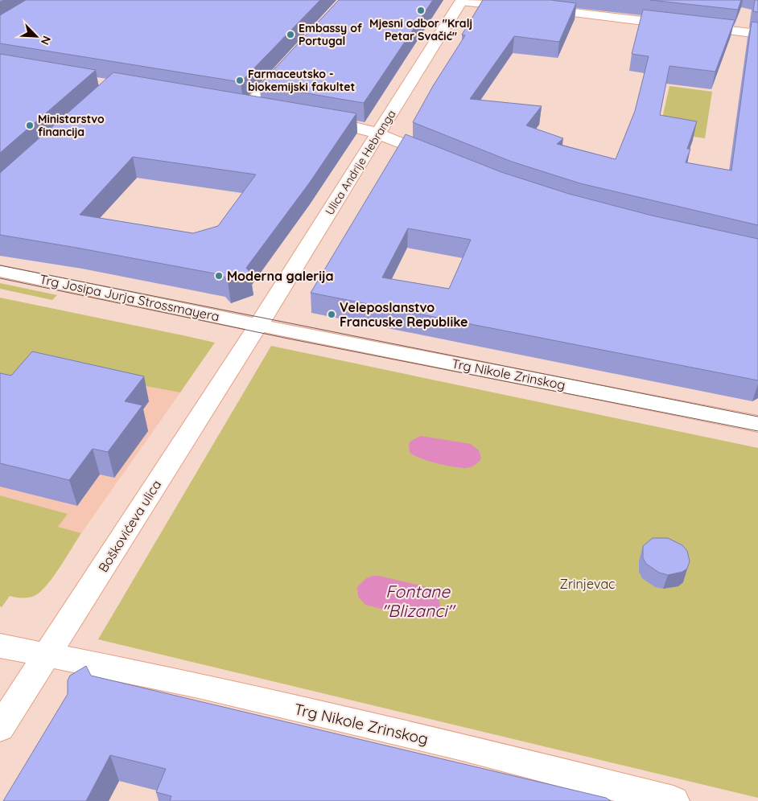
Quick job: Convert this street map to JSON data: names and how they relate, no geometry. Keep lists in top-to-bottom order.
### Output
{
  "streets": {
    "street": [
      "Ulica Andrije Hebranga",
      "Trg Josipa Jurja Strossmayera",
      "Trg Nikole Zrinskog",
      "Boškovićeva ulica"
    ]
  },
  "crossings": [
    ["Ulica Andrije Hebranga", "Trg Josipa Jurja Strossmayera"],
    ["Ulica Andrije Hebranga", "Trg Nikole Zrinskog"],
    ["Ulica Andrije Hebranga", "Boškovićeva ulica"],
    ["Trg Josipa Jurja Strossmayera", "Trg Nikole Zrinskog"],
    ["Trg Josipa Jurja Strossmayera", "Boškovićeva ulica"],
    ["Trg Nikole Zrinskog", "Boškovićeva ulica"]
  ],
  "water": ["Fontane ''Blizanci''"],
  "parks": ["Zrinjevac"],
  "places": [
    "Mjesni odbor \"Kralj Petar Svačić\"",
    "Embassy of Portugal",
    "Farmaceutsko - biokemijski fakultet",
    "Ministarstvo financija",
    "Moderna galerija",
    "Veleposlanstvo Francuske Republike"
  ],
  "north": "bottom right"
}
